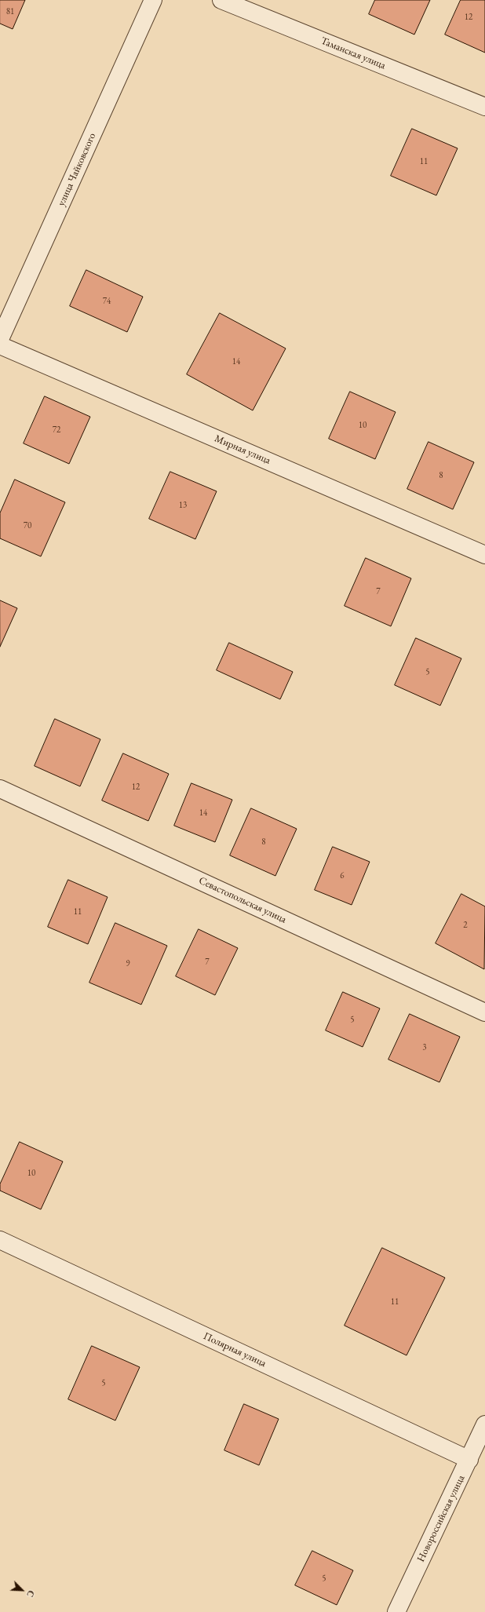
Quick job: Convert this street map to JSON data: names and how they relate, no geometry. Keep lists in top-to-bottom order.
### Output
{
  "streets": {
    "street": [
      "Таманская улица",
      "улица Чайковского",
      "Мирная улица",
      "Севастопольская улица",
      "Полярная улица",
      "Новороссийская улица"
    ]
  },
  "crossings": [
    ["Полярная улица", "Новороссийская улица"]
  ],
  "house_numbers": [
    "81",
    "12",
    "11",
    "74",
    "14",
    "10",
    "72",
    "8",
    "13",
    "70",
    "7",
    "5",
    "12",
    "14",
    "8",
    "6",
    "11",
    "2",
    "7",
    "9",
    "5",
    "3",
    "10",
    "11",
    "5",
    "5"
  ],
  "north": "bottom right"
}
